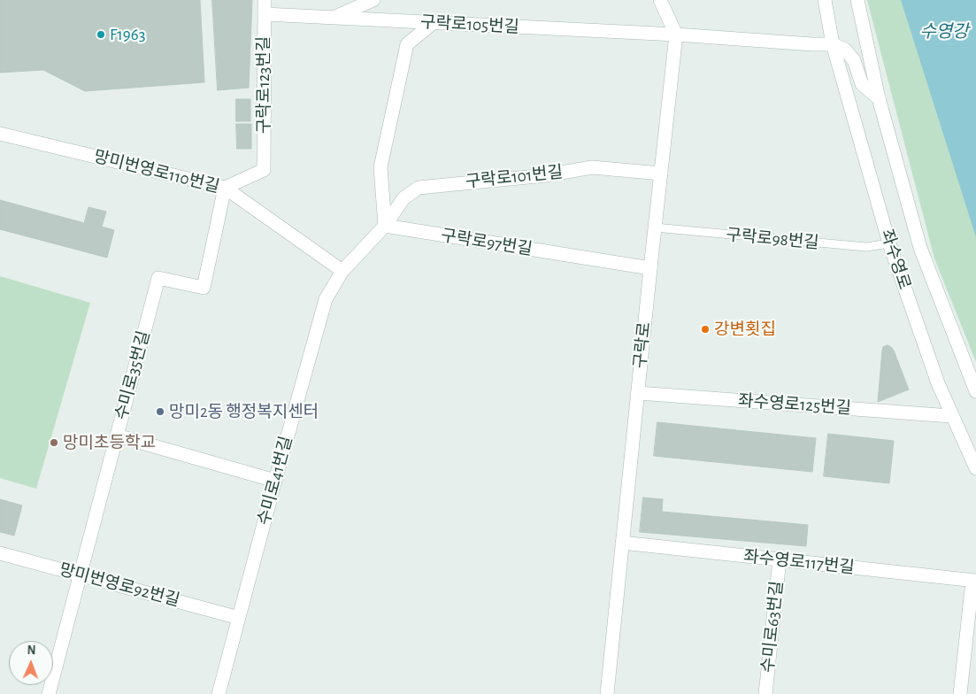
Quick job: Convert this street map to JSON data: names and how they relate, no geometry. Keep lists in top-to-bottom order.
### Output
{
  "streets": {
    "street": [
      "구락로105번길",
      "구락로123번길",
      "망미번영로110번길",
      "구락로101번길",
      "구락로97번길",
      "좌수영로",
      "구락로",
      "수미로35번길",
      "좌수영로125번길",
      "수미로41번길",
      "좌수영로117번길",
      "망미번영로92번길",
      "수미로63번길"
    ],
    "lane": ["구락로98번길"]
  },
  "crossings": [
    ["구락로105번길", "구락로123번길"],
    ["구락로105번길", "구락로"],
    ["구락로123번길", "망미번영로110번길"],
    ["구락로123번길", "수미로35번길"],
    ["망미번영로110번길", "수미로35번길"],
    ["망미번영로110번길", "수미로41번길"],
    ["구락로101번길", "구락로97번길"],
    ["구락로101번길", "구락로"],
    ["구락로98번길", "좌수영로"],
    ["구락로98번길", "구락로"],
    ["구락로97번길", "구락로"],
    ["좌수영로", "좌수영로125번길"],
    ["구락로", "좌수영로125번길"],
    ["구락로", "좌수영로117번길"],
    ["수미로35번길", "망미번영로92번길"],
    ["수미로41번길", "망미번영로92번길"],
    ["좌수영로117번길", "수미로63번길"]
  ],
  "water": ["수영강"],
  "places": [
    "F1963",
    "강변횟집",
    "망미2동 행정복지센터",
    "망미초등학교"
  ],
  "north": "top"
}
